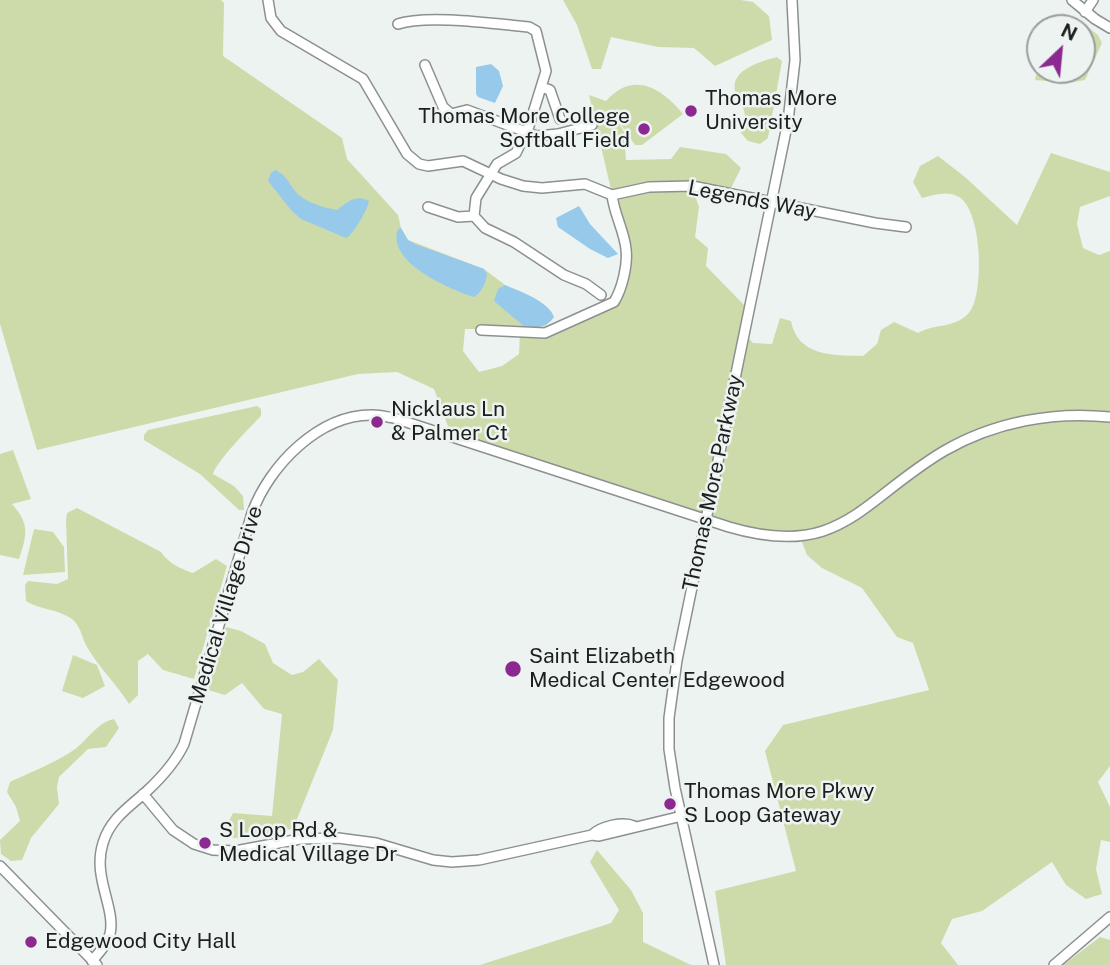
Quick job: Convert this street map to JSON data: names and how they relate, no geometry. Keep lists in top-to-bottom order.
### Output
{
  "streets": {
    "street": ["Legends Way", "Thomas More Parkway", "Medical Village Drive"]
  },
  "crossings": [
    ["Legends Way", "Thomas More Parkway"],
    ["Thomas More Parkway", "Medical Village Drive"]
  ],
  "places": [
    "Thomas More University",
    "Thomas More College Softball Field",
    "Nicklaus Ln & Palmer Ct",
    "Saint Elizabeth Medical Center Edgewood",
    "Thomas More Pkwy S Loop Gateway",
    "S Loop Rd & Medical Village Dr",
    "Edgewood City Hall"
  ],
  "north": "top right"
}
